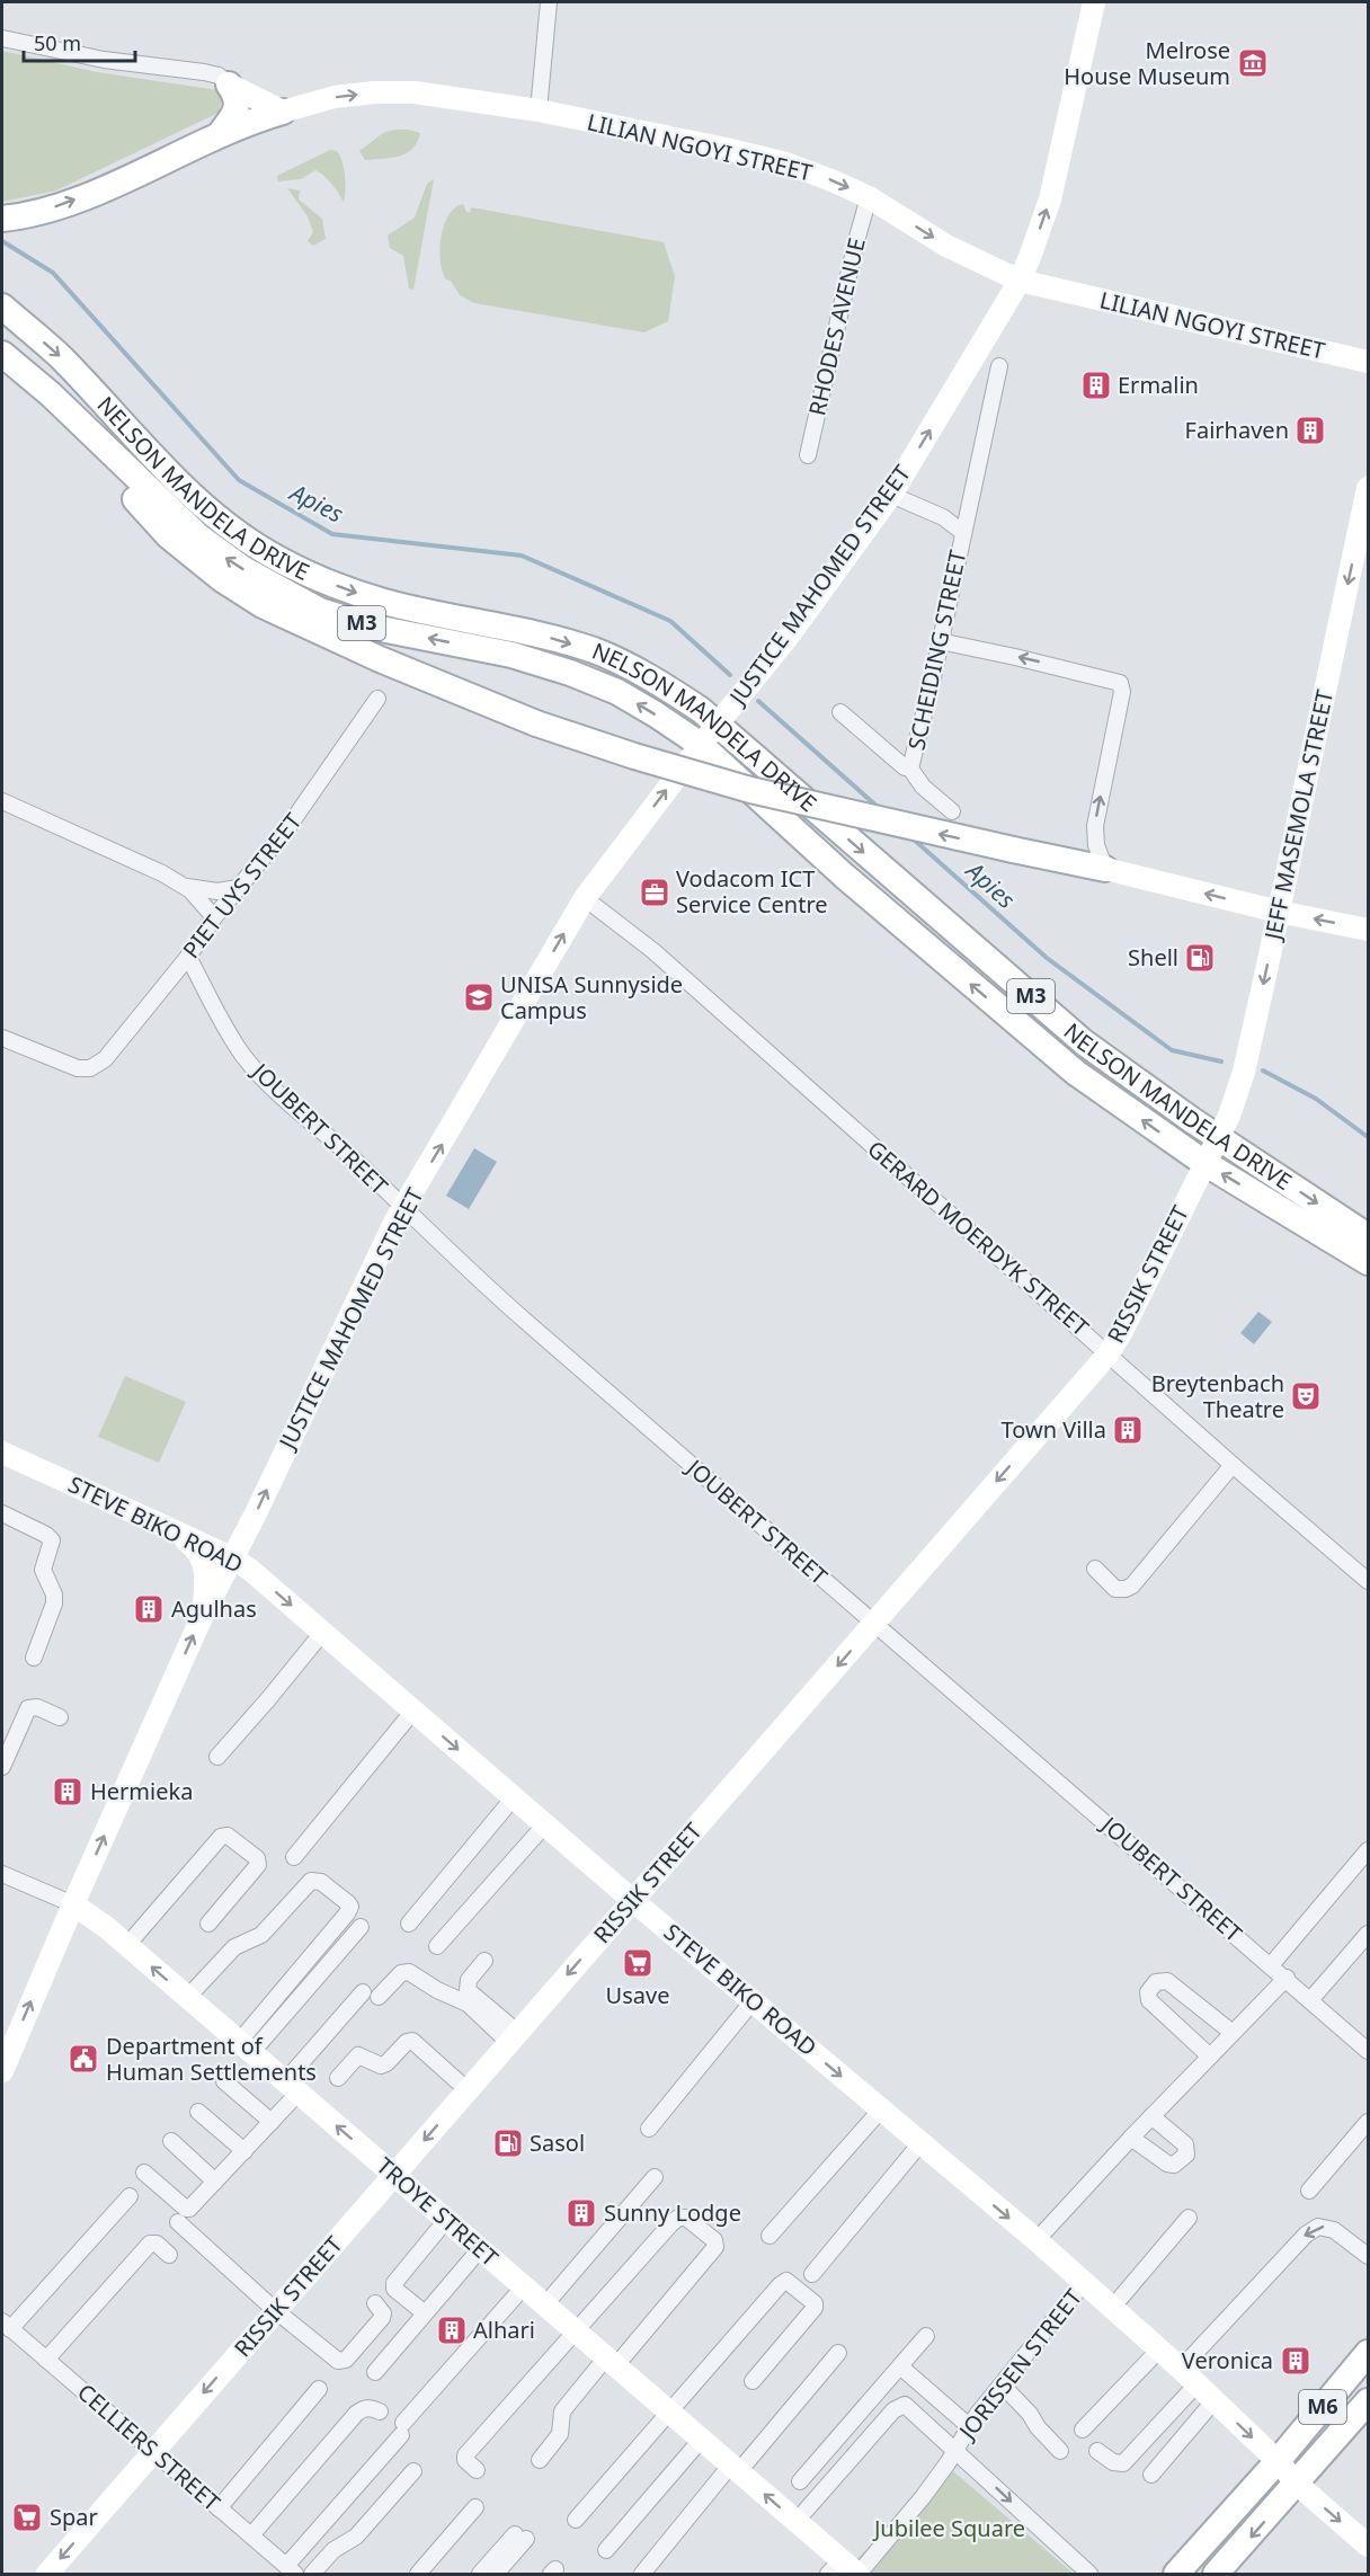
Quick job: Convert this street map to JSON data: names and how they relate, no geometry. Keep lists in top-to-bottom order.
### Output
{
  "streets": {
    "main road": [
      "LILIAN NGOYI STREET",
      "NELSON MANDELA DRIVE",
      "JUSTICE MAHOMED STREET",
      "M3",
      "JEFF MASEMOLA STREET",
      "RISSIK STREET",
      "STEVE BIKO ROAD",
      "TROYE STREET",
      "M6"
    ],
    "street": [
      "RHODES AVENUE",
      "SCHEIDING STREET",
      "PIET UYS STREET",
      "JOUBERT STREET",
      "GERARD MOERDYK STREET",
      "JORISSEN STREET",
      "CELLIERS STREET"
    ]
  },
  "crossings": [
    ["LILIAN NGOYI STREET", "RHODES AVENUE"],
    ["LILIAN NGOYI STREET", "JUSTICE MAHOMED STREET"],
    ["NELSON MANDELA DRIVE", "JUSTICE MAHOMED STREET"],
    ["NELSON MANDELA DRIVE", "JEFF MASEMOLA STREET"],
    ["NELSON MANDELA DRIVE", "RISSIK STREET"],
    ["JUSTICE MAHOMED STREET", "SCHEIDING STREET"],
    ["JUSTICE MAHOMED STREET", "JOUBERT STREET"],
    ["JUSTICE MAHOMED STREET", "GERARD MOERDYK STREET"],
    ["JUSTICE MAHOMED STREET", "STEVE BIKO ROAD"],
    ["JUSTICE MAHOMED STREET", "TROYE STREET"],
    ["JEFF MASEMOLA STREET", "RISSIK STREET"],
    ["PIET UYS STREET", "JOUBERT STREET"],
    ["JOUBERT STREET", "RISSIK STREET"],
    ["GERARD MOERDYK STREET", "RISSIK STREET"],
    ["RISSIK STREET", "STEVE BIKO ROAD"],
    ["RISSIK STREET", "TROYE STREET"],
    ["RISSIK STREET", "CELLIERS STREET"],
    ["STEVE BIKO ROAD", "JORISSEN STREET"],
    ["STEVE BIKO ROAD", "M6"],
    ["TROYE STREET", "JORISSEN STREET"]
  ],
  "one_way": [
    "LILIAN NGOYI STREET",
    "JUSTICE MAHOMED STREET",
    "JEFF MASEMOLA STREET",
    "RISSIK STREET",
    "STEVE BIKO ROAD"
  ],
  "water": ["Apies"],
  "parks": ["Jubilee Square"],
  "places": {
    "museum": ["Melrose House Museum"],
    "building": [
      "Ermalin",
      "Fairhaven",
      "Town Villa",
      "Agulhas",
      "Hermieka",
      "Sunny Lodge",
      "Alhari",
      "Veronica"
    ],
    "office": ["Vodacom ICT Service Centre"],
    "fuel station": ["Shell", "Sasol"],
    "school or university": ["UNISA Sunnyside Campus"],
    "theatre": ["Breytenbach Theatre"],
    "supermarket": ["Usave", "Spar"],
    "public building": ["Department of Human Settlements"]
  },
  "scale_bar": "50 m"
}
